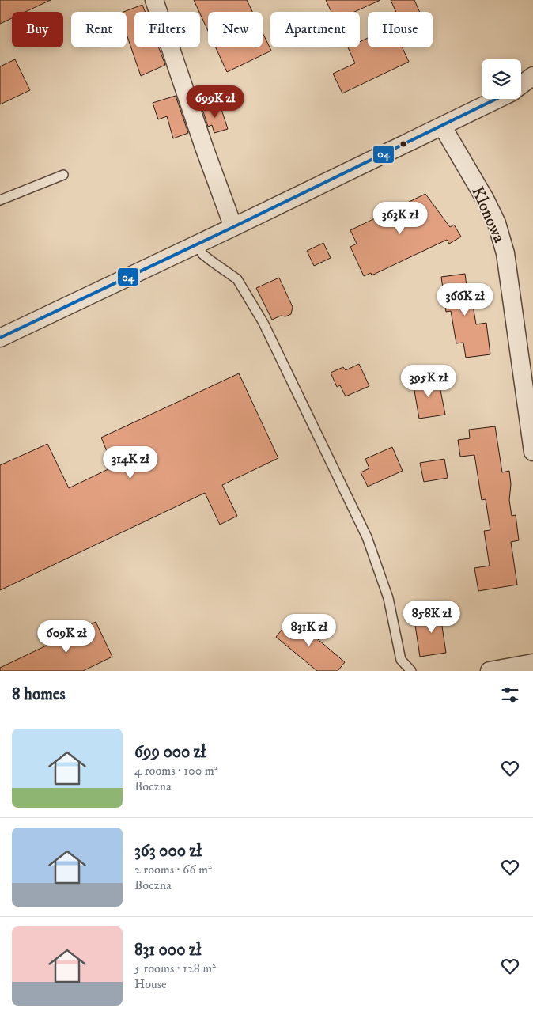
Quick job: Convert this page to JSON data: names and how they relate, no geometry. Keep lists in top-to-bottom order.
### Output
{
  "streets": {
    "street": ["Klonowa"]
  },
  "lines": ["transit line 04"],
  "page": {
    "chip": [
      "Buy",
      "Rent",
      "Filters",
      "New",
      "Apartment",
      "House"
    ],
    "price": [
      "699K zł",
      "363K zł",
      "366K zł",
      "395K zł",
      "314K zł",
      "858K zł",
      "831K zł",
      "609K zł"
    ],
    "heading": "8 homes",
    "list": [
      {
        "name": "699 000 zł",
        "note": "4 rooms · 100 m² · Boczna"
      },
      {
        "name": "363 000 zł",
        "note": "2 rooms · 66 m² · Boczna"
      },
      {
        "name": "831 000 zł",
        "note": "5 rooms · 128 m² · House"
      }
    ]
  }
}
